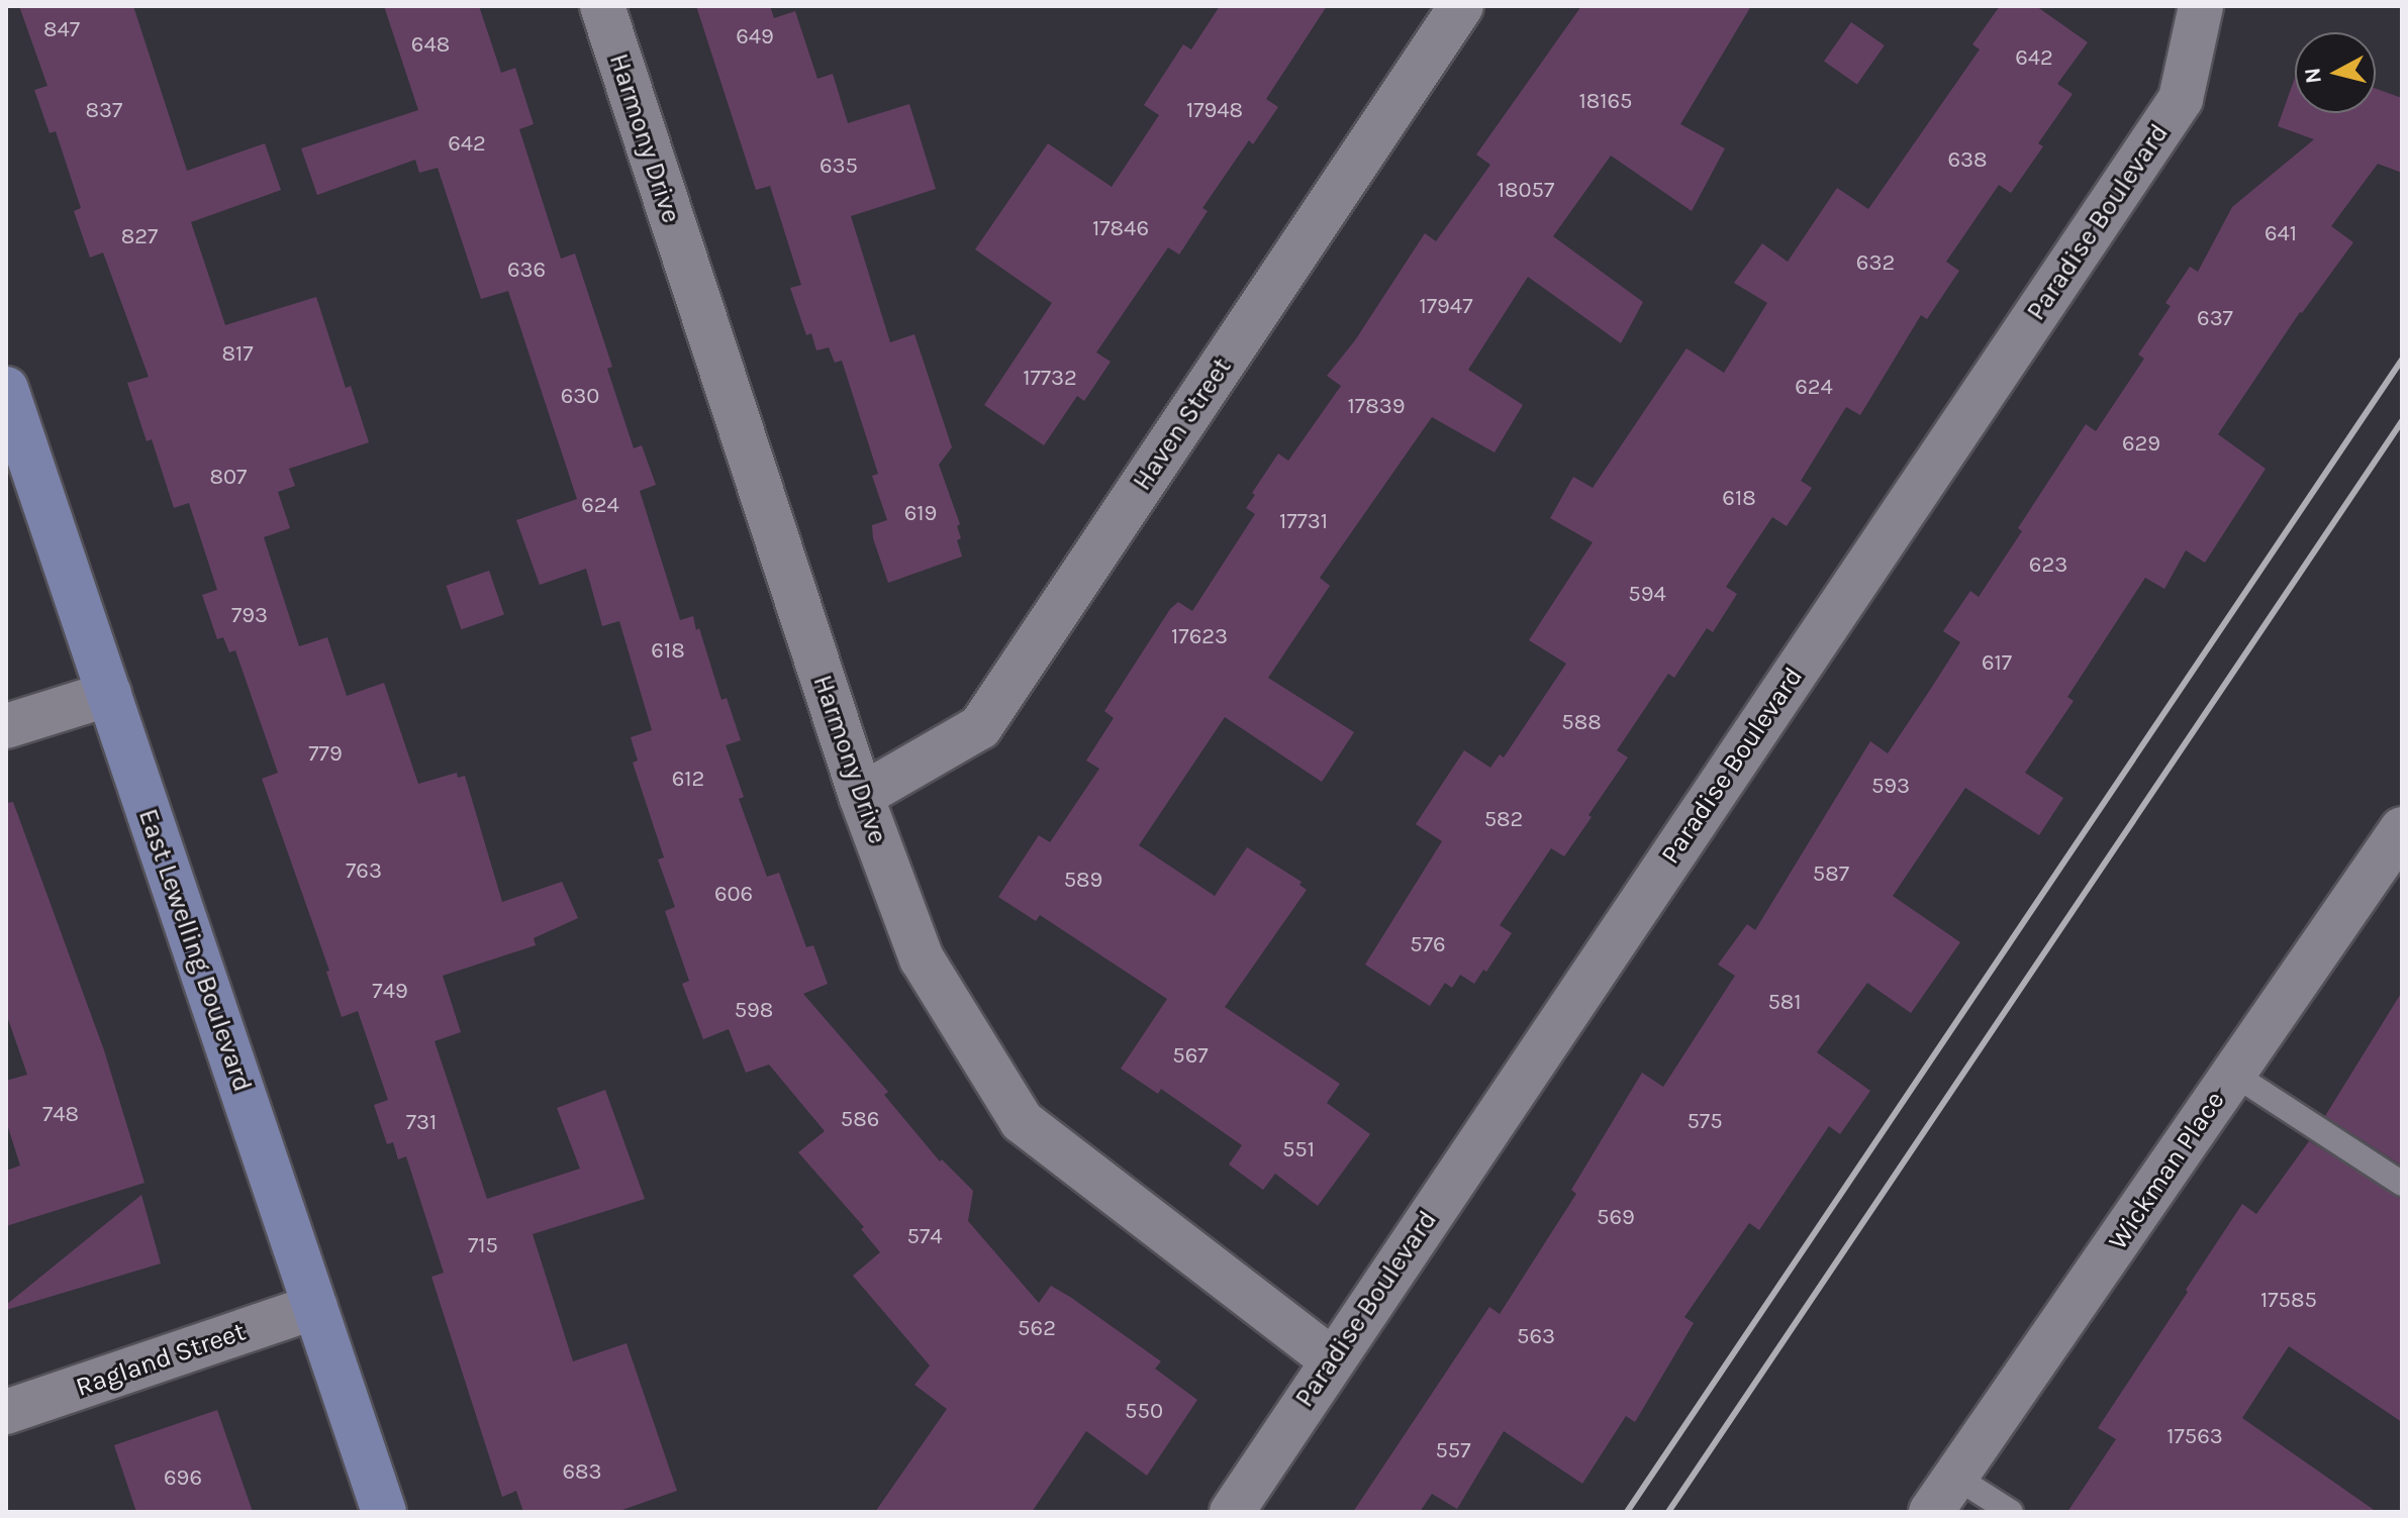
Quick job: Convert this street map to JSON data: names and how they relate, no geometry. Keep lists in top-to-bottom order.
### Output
{
  "streets": {
    "main road": ["East Lewelling Boulevard"],
    "street": [
      "Harmony Drive",
      "Paradise Boulevard",
      "Haven Street",
      "Wickman Place",
      "Ragland Street"
    ]
  },
  "crossings": [
    ["Harmony Drive", "Paradise Boulevard"],
    ["Harmony Drive", "Haven Street"],
    ["East Lewelling Boulevard", "Ragland Street"]
  ],
  "house_numbers": [
    "847",
    "649",
    "648",
    "642",
    "18165",
    "837",
    "17948",
    "642",
    "638",
    "635",
    "18057",
    "17846",
    "641",
    "827",
    "632",
    "636",
    "17947",
    "637",
    "817",
    "17732",
    "624",
    "630",
    "17839",
    "629",
    "807",
    "618",
    "624",
    "619",
    "17731",
    "623",
    "594",
    "793",
    "17623",
    "618",
    "617",
    "588",
    "779",
    "612",
    "593",
    "582",
    "763",
    "587",
    "589",
    "606",
    "576",
    "749",
    "581",
    "598",
    "567",
    "748",
    "586",
    "575",
    "731",
    "551",
    "569",
    "574",
    "715",
    "17585",
    "562",
    "563",
    "550",
    "17563",
    "557",
    "683",
    "696"
  ],
  "north": "left"
}
